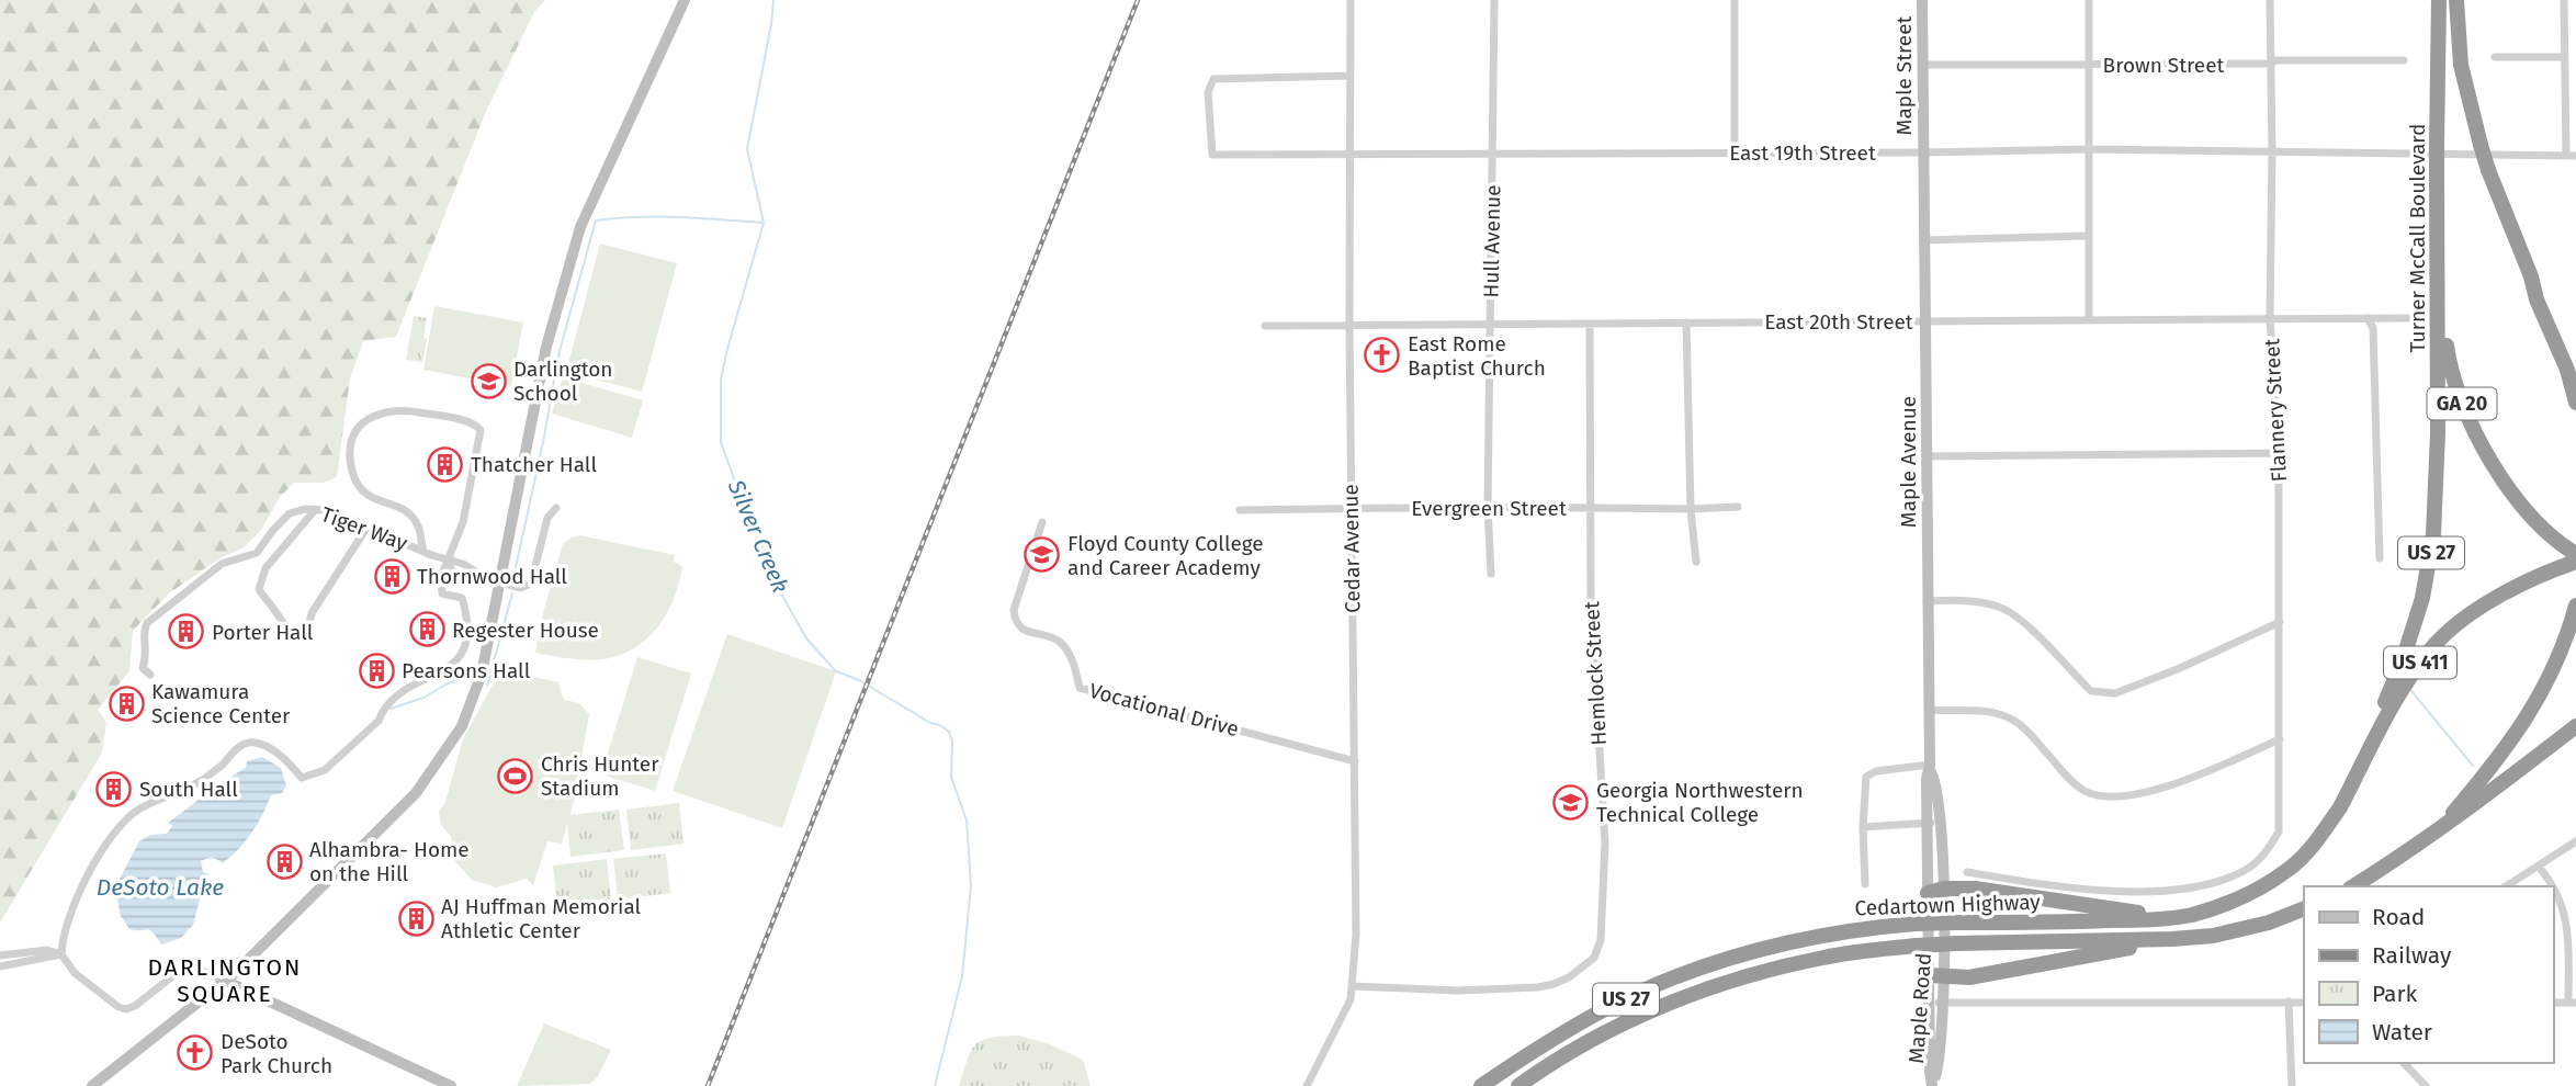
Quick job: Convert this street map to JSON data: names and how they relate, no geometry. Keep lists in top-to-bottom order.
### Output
{
  "streets": {
    "highway": [
      "Turner McCall Boulevard",
      "GA 20",
      "US 27",
      "US 411",
      "Cedartown Highway"
    ],
    "street": [
      "Brown Street",
      "Maple Street",
      "East 19th Street",
      "Hull Avenue",
      "East 20th Street",
      "Flannery Street",
      "Maple Avenue",
      "Evergreen Street",
      "Tiger Way",
      "Cedar Avenue",
      "Hemlock Street",
      "Vocational Drive",
      "Maple Road"
    ]
  },
  "crossings": [
    ["Brown Street", "Maple Street"],
    ["Brown Street", "Flannery Street"],
    ["Maple Street", "East 19th Street"],
    ["Maple Street", "Maple Avenue"],
    ["East 19th Street", "Hull Avenue"],
    ["East 19th Street", "Flannery Street"],
    ["East 19th Street", "Maple Avenue"],
    ["East 19th Street", "Cedar Avenue"],
    ["Turner McCall Boulevard", "GA 20"],
    ["Turner McCall Boulevard", "US 411"],
    ["Turner McCall Boulevard", "Cedartown Highway"],
    ["Hull Avenue", "East 20th Street"],
    ["Hull Avenue", "Evergreen Street"],
    ["East 20th Street", "Flannery Street"],
    ["East 20th Street", "Maple Avenue"],
    ["East 20th Street", "Cedar Avenue"],
    ["East 20th Street", "Hemlock Street"],
    ["Maple Avenue", "Cedartown Highway"],
    ["Maple Avenue", "Maple Road"],
    ["Evergreen Street", "Cedar Avenue"],
    ["Evergreen Street", "Hemlock Street"],
    ["Cedar Avenue", "Hemlock Street"],
    ["Cedar Avenue", "Vocational Drive"],
    ["US 411", "Cedartown Highway"],
    ["Cedartown Highway", "Maple Road"]
  ],
  "districts": ["DARLINGTON SQUARE"],
  "water": ["Silver Creek", "DeSoto Lake"],
  "places": {
    "church": ["East Rome Baptist Church", "DeSoto Park Church"],
    "school or university": ["Darlington School", "Floyd County College and Career Academy", "Georgia Northwestern Technical College"],
    "building": [
      "Thatcher Hall",
      "Thornwood Hall",
      "Regester House",
      "Porter Hall",
      "Pearsons Hall",
      "Kawamura Science Center",
      "South Hall",
      "Alhambra- Home on the Hill",
      "AJ Huffman Memorial Athletic Center"
    ],
    "sports": ["Chris Hunter Stadium"]
  },
  "legend": [
    "Road",
    "Railway",
    "Park",
    "Water"
  ]
}
